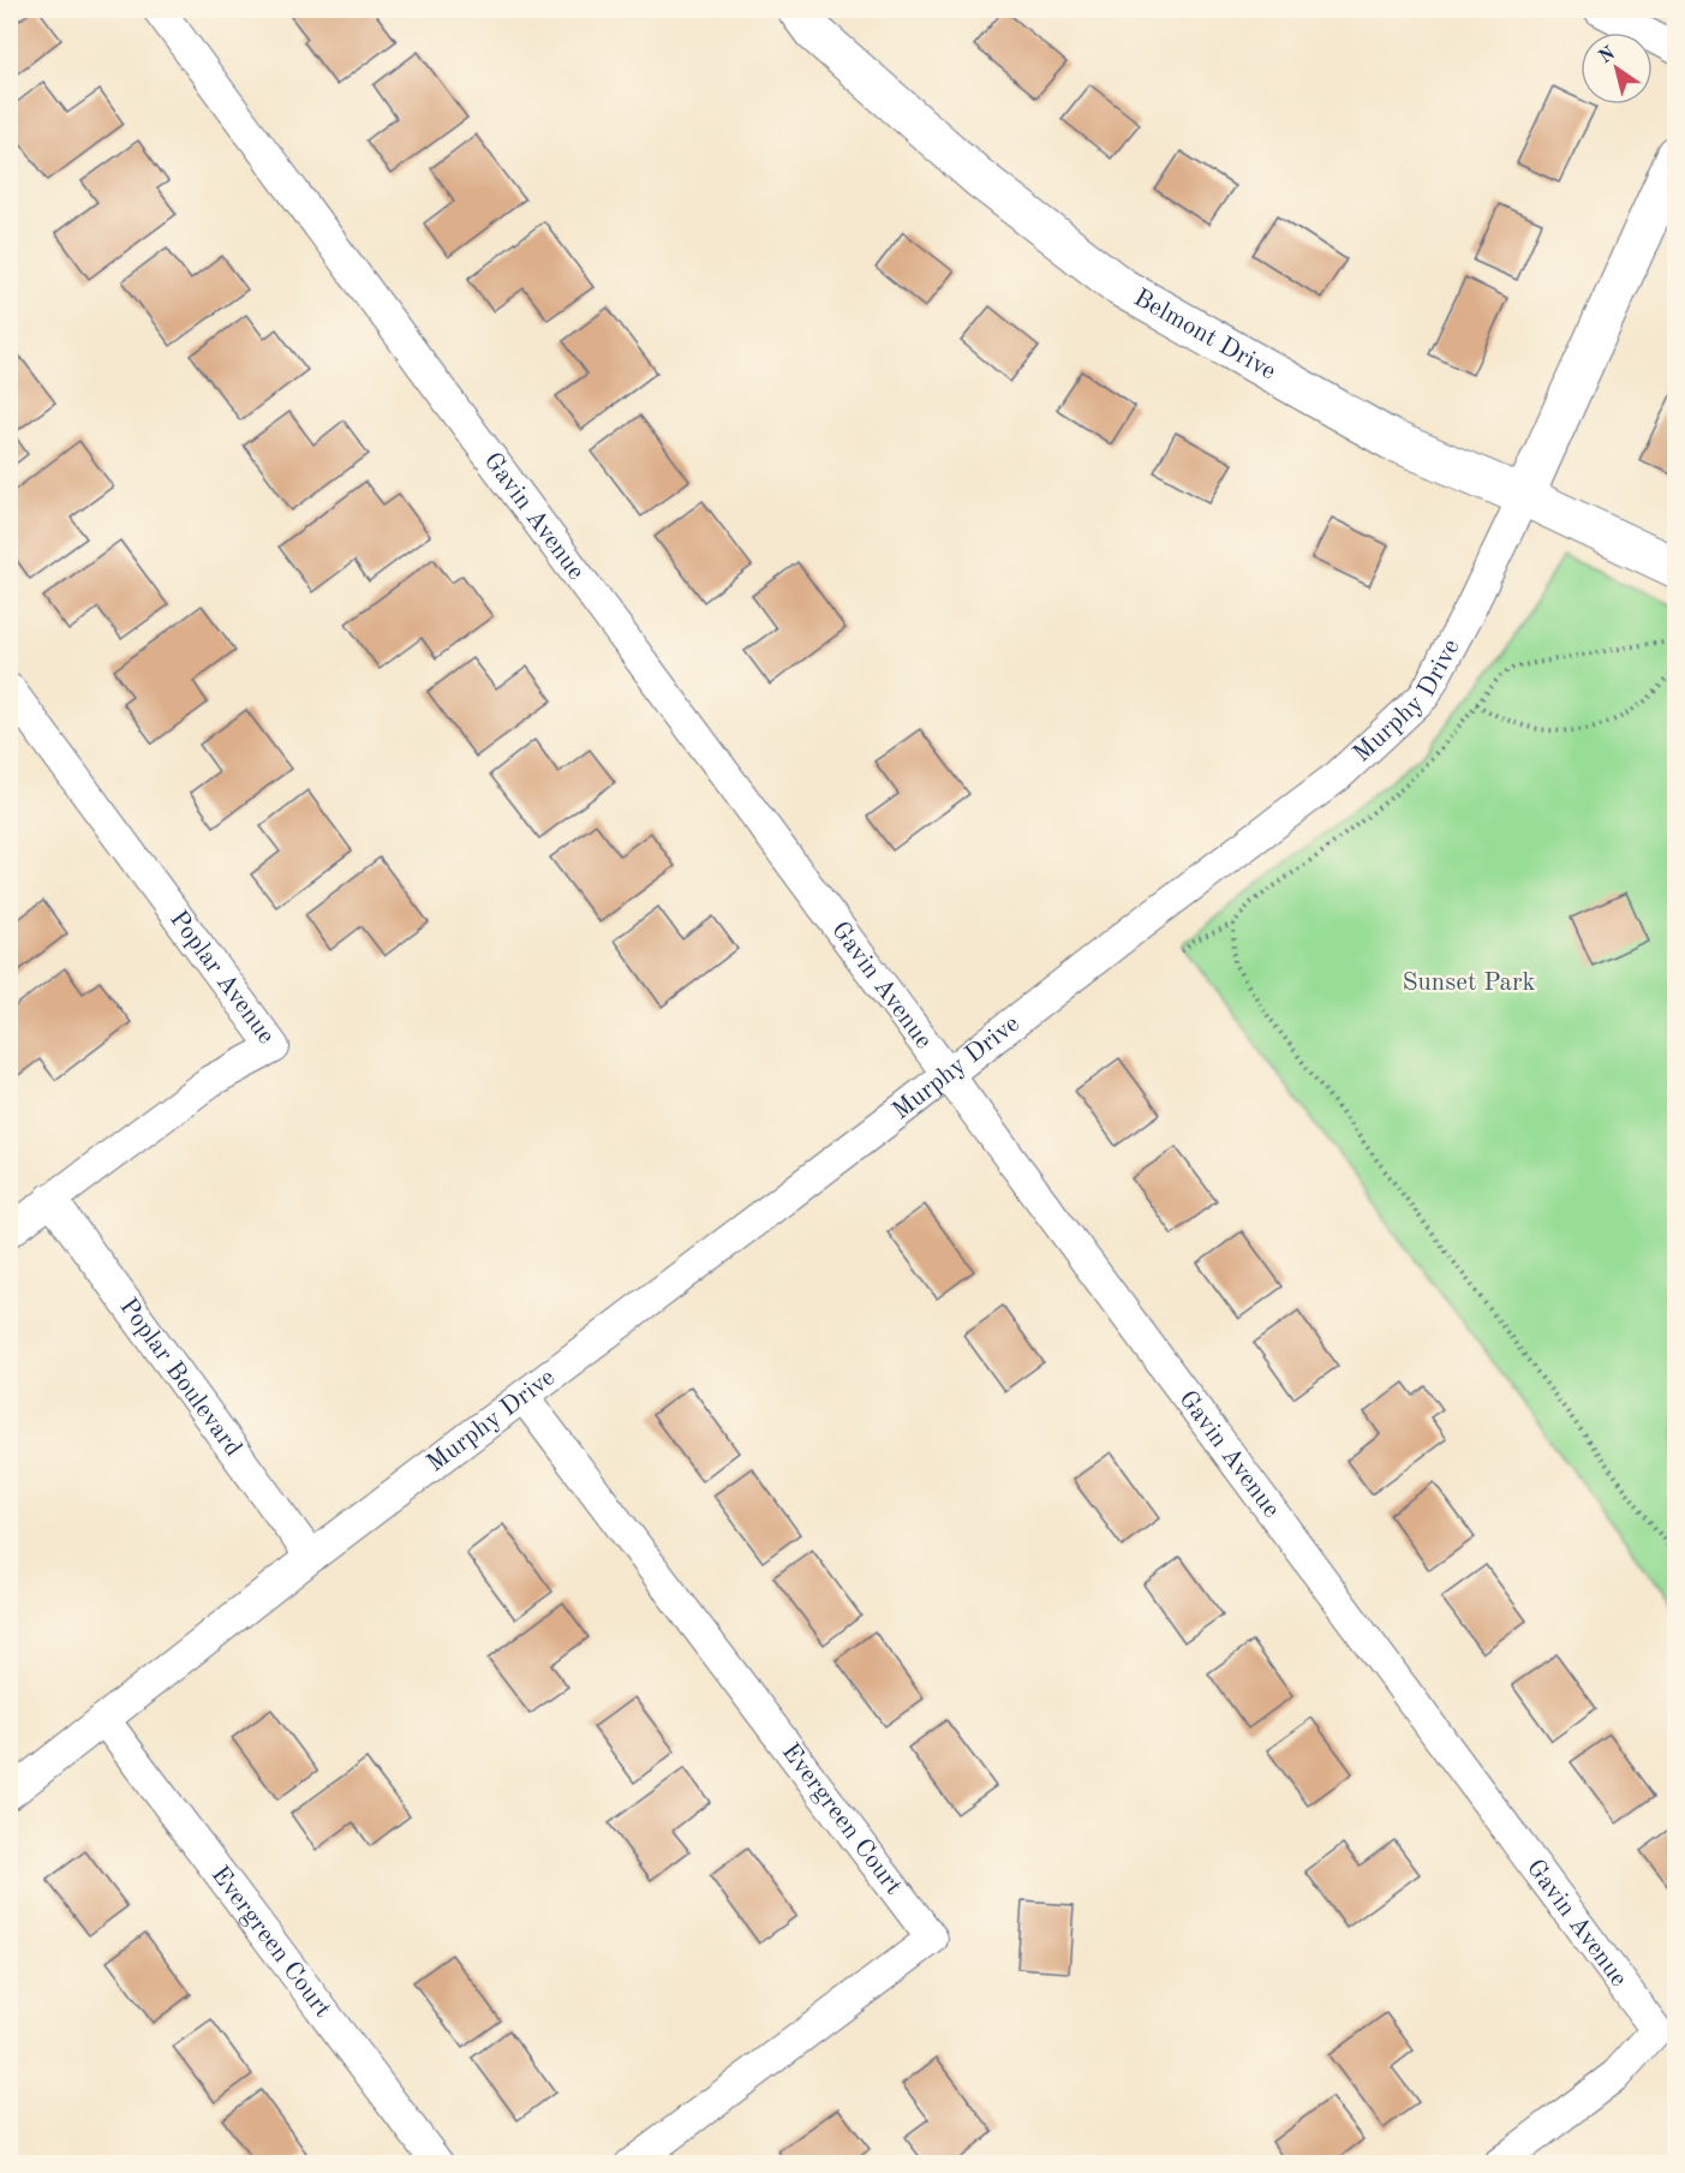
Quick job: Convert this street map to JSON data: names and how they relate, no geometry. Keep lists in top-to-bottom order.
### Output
{
  "streets": {
    "street": [
      "Belmont Drive",
      "Gavin Avenue",
      "Murphy Drive",
      "Poplar Avenue",
      "Poplar Boulevard",
      "Evergreen Court"
    ]
  },
  "crossings": [
    ["Belmont Drive", "Murphy Drive"],
    ["Gavin Avenue", "Murphy Drive"],
    ["Murphy Drive", "Poplar Boulevard"],
    ["Murphy Drive", "Evergreen Court"],
    ["Poplar Avenue", "Poplar Boulevard"]
  ],
  "parks": ["Sunset Park"],
  "north": "top left"
}
